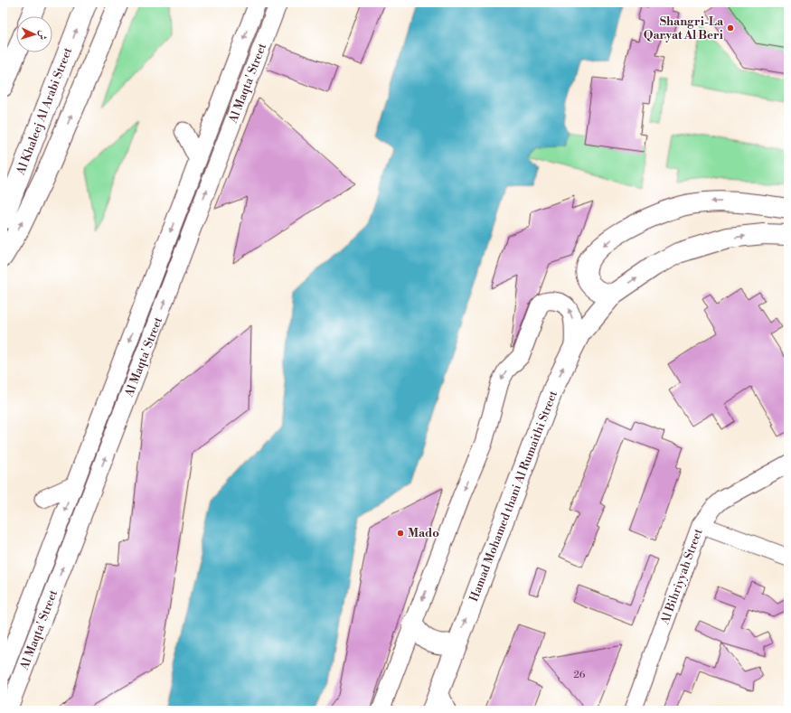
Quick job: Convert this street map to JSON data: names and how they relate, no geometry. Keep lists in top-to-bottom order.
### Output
{
  "streets": {
    "main road": ["Al Khaleej Al Arabi Street", "Hamad Mohamed thani Al Rumaithi Street"],
    "street": ["Al Maqta' Street", "Al Bihriyyah Street"]
  },
  "one_way": ["Hamad Mohamed thani Al Rumaithi Street"],
  "places": ["Shangri-La Qaryat Al Beri", "Mado"],
  "house_numbers": ["26"],
  "north": "right"
}
